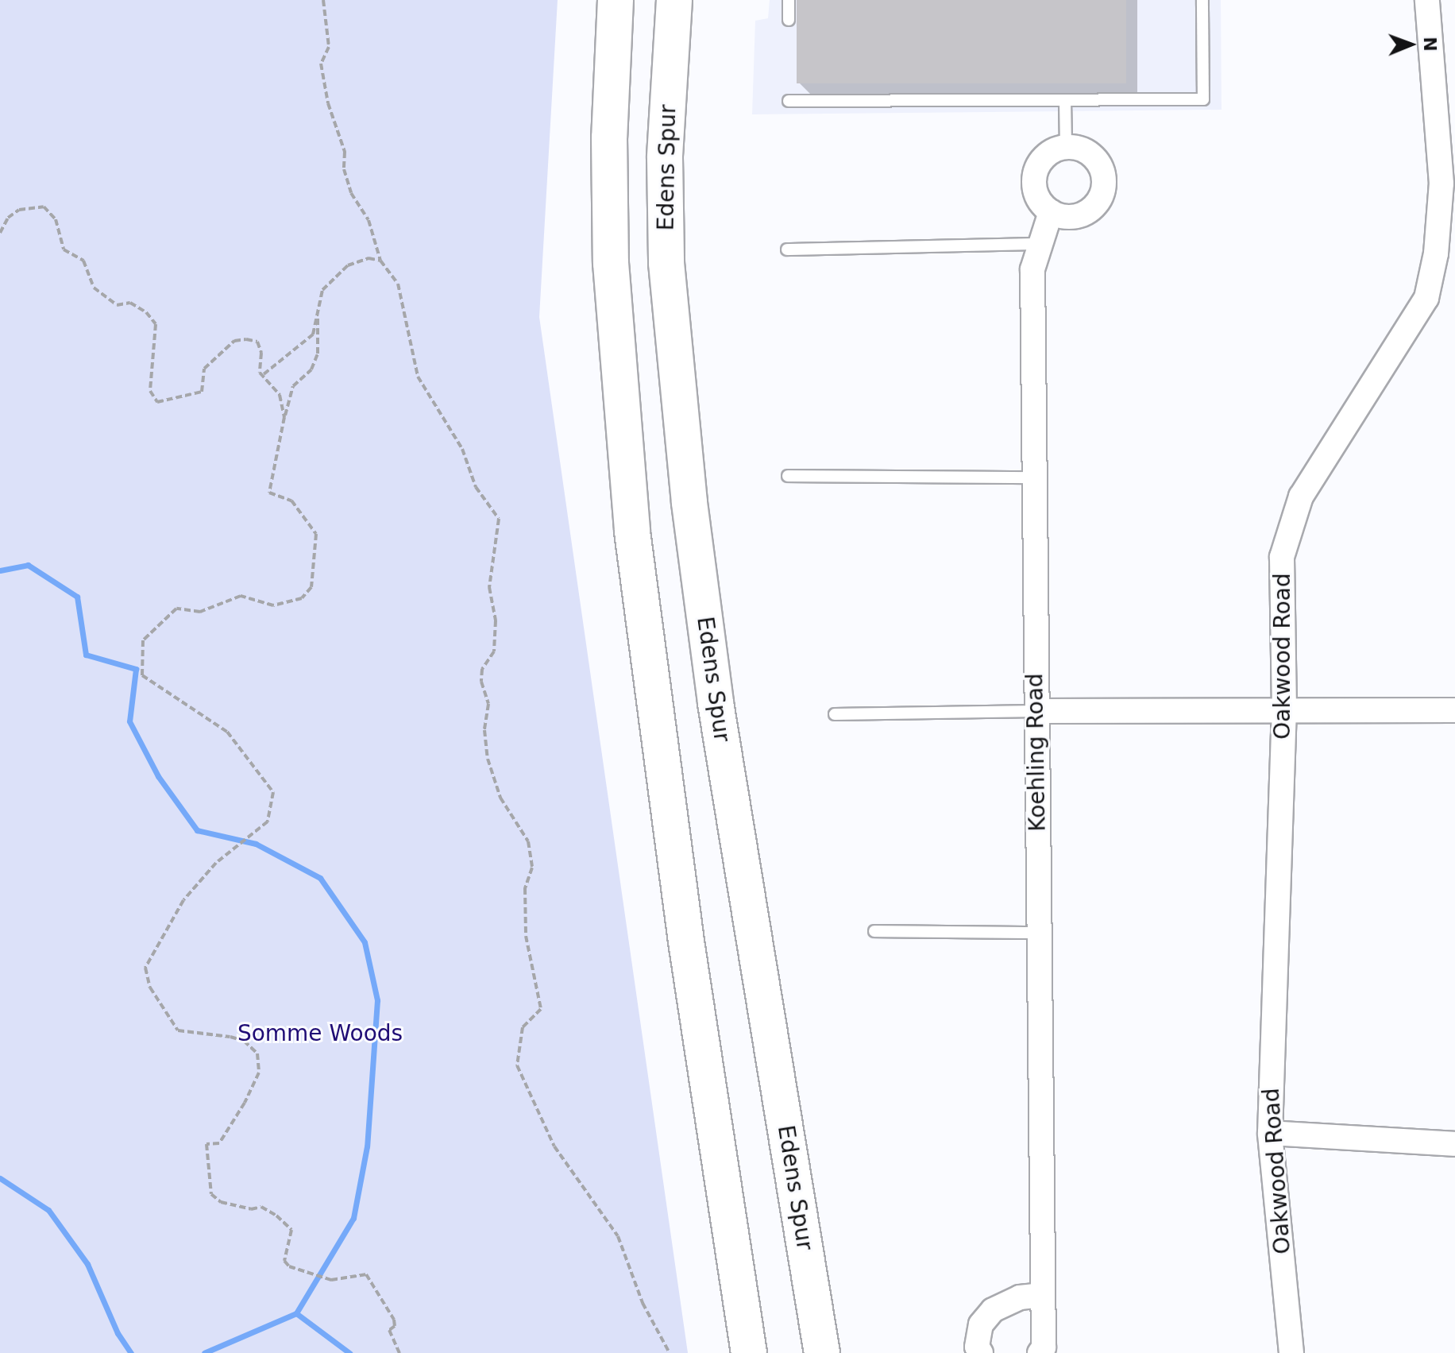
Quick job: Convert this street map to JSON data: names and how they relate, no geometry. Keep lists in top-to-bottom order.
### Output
{
  "streets": {
    "highway": ["Edens Spur"],
    "street": ["Oakwood Road", "Koehling Road"]
  },
  "parks": ["Somme Woods"],
  "north": "right"
}
